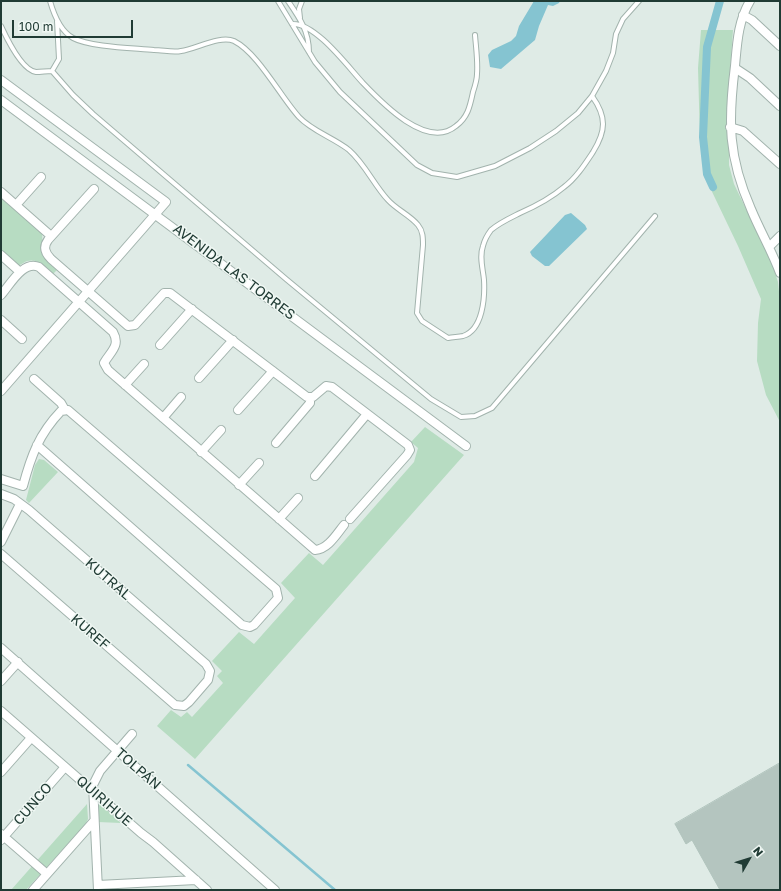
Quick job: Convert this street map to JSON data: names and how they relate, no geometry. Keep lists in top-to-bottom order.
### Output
{
  "streets": {
    "street": [
      "AVENIDA LAS TORRES",
      "KUTRAL",
      "KUREF",
      "TOLPÁN",
      "QUIRIHUE",
      "CUNCO"
    ]
  },
  "crossings": [
    ["KUTRAL", "KUREF"],
    ["QUIRIHUE", "CUNCO"]
  ],
  "scale_bar": "100 m",
  "north": "top right"
}
